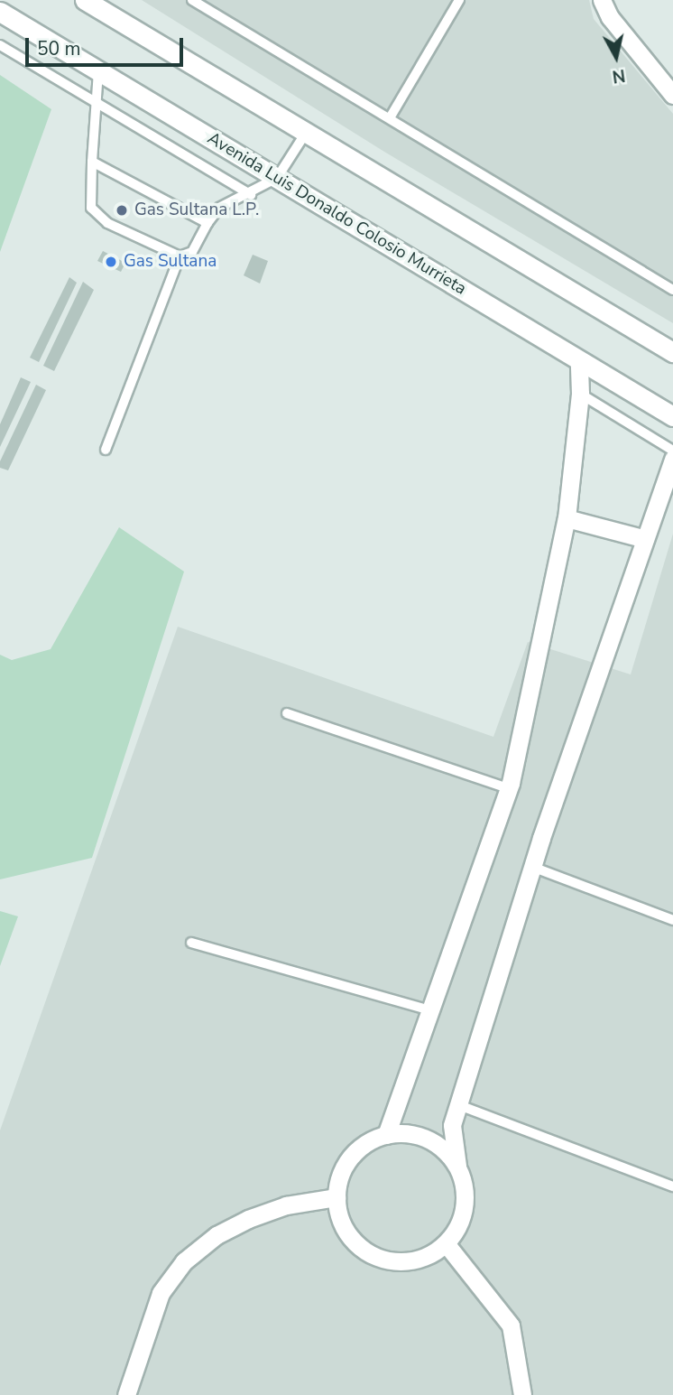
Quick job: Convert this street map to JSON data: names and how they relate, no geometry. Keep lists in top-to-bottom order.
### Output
{
  "streets": {
    "main road": ["Avenida Luis Donaldo Colosio Murrieta"]
  },
  "places": ["Gas Sultana L.P.", "Gas Sultana"],
  "scale_bar": "50 m",
  "north": "bottom"
}
